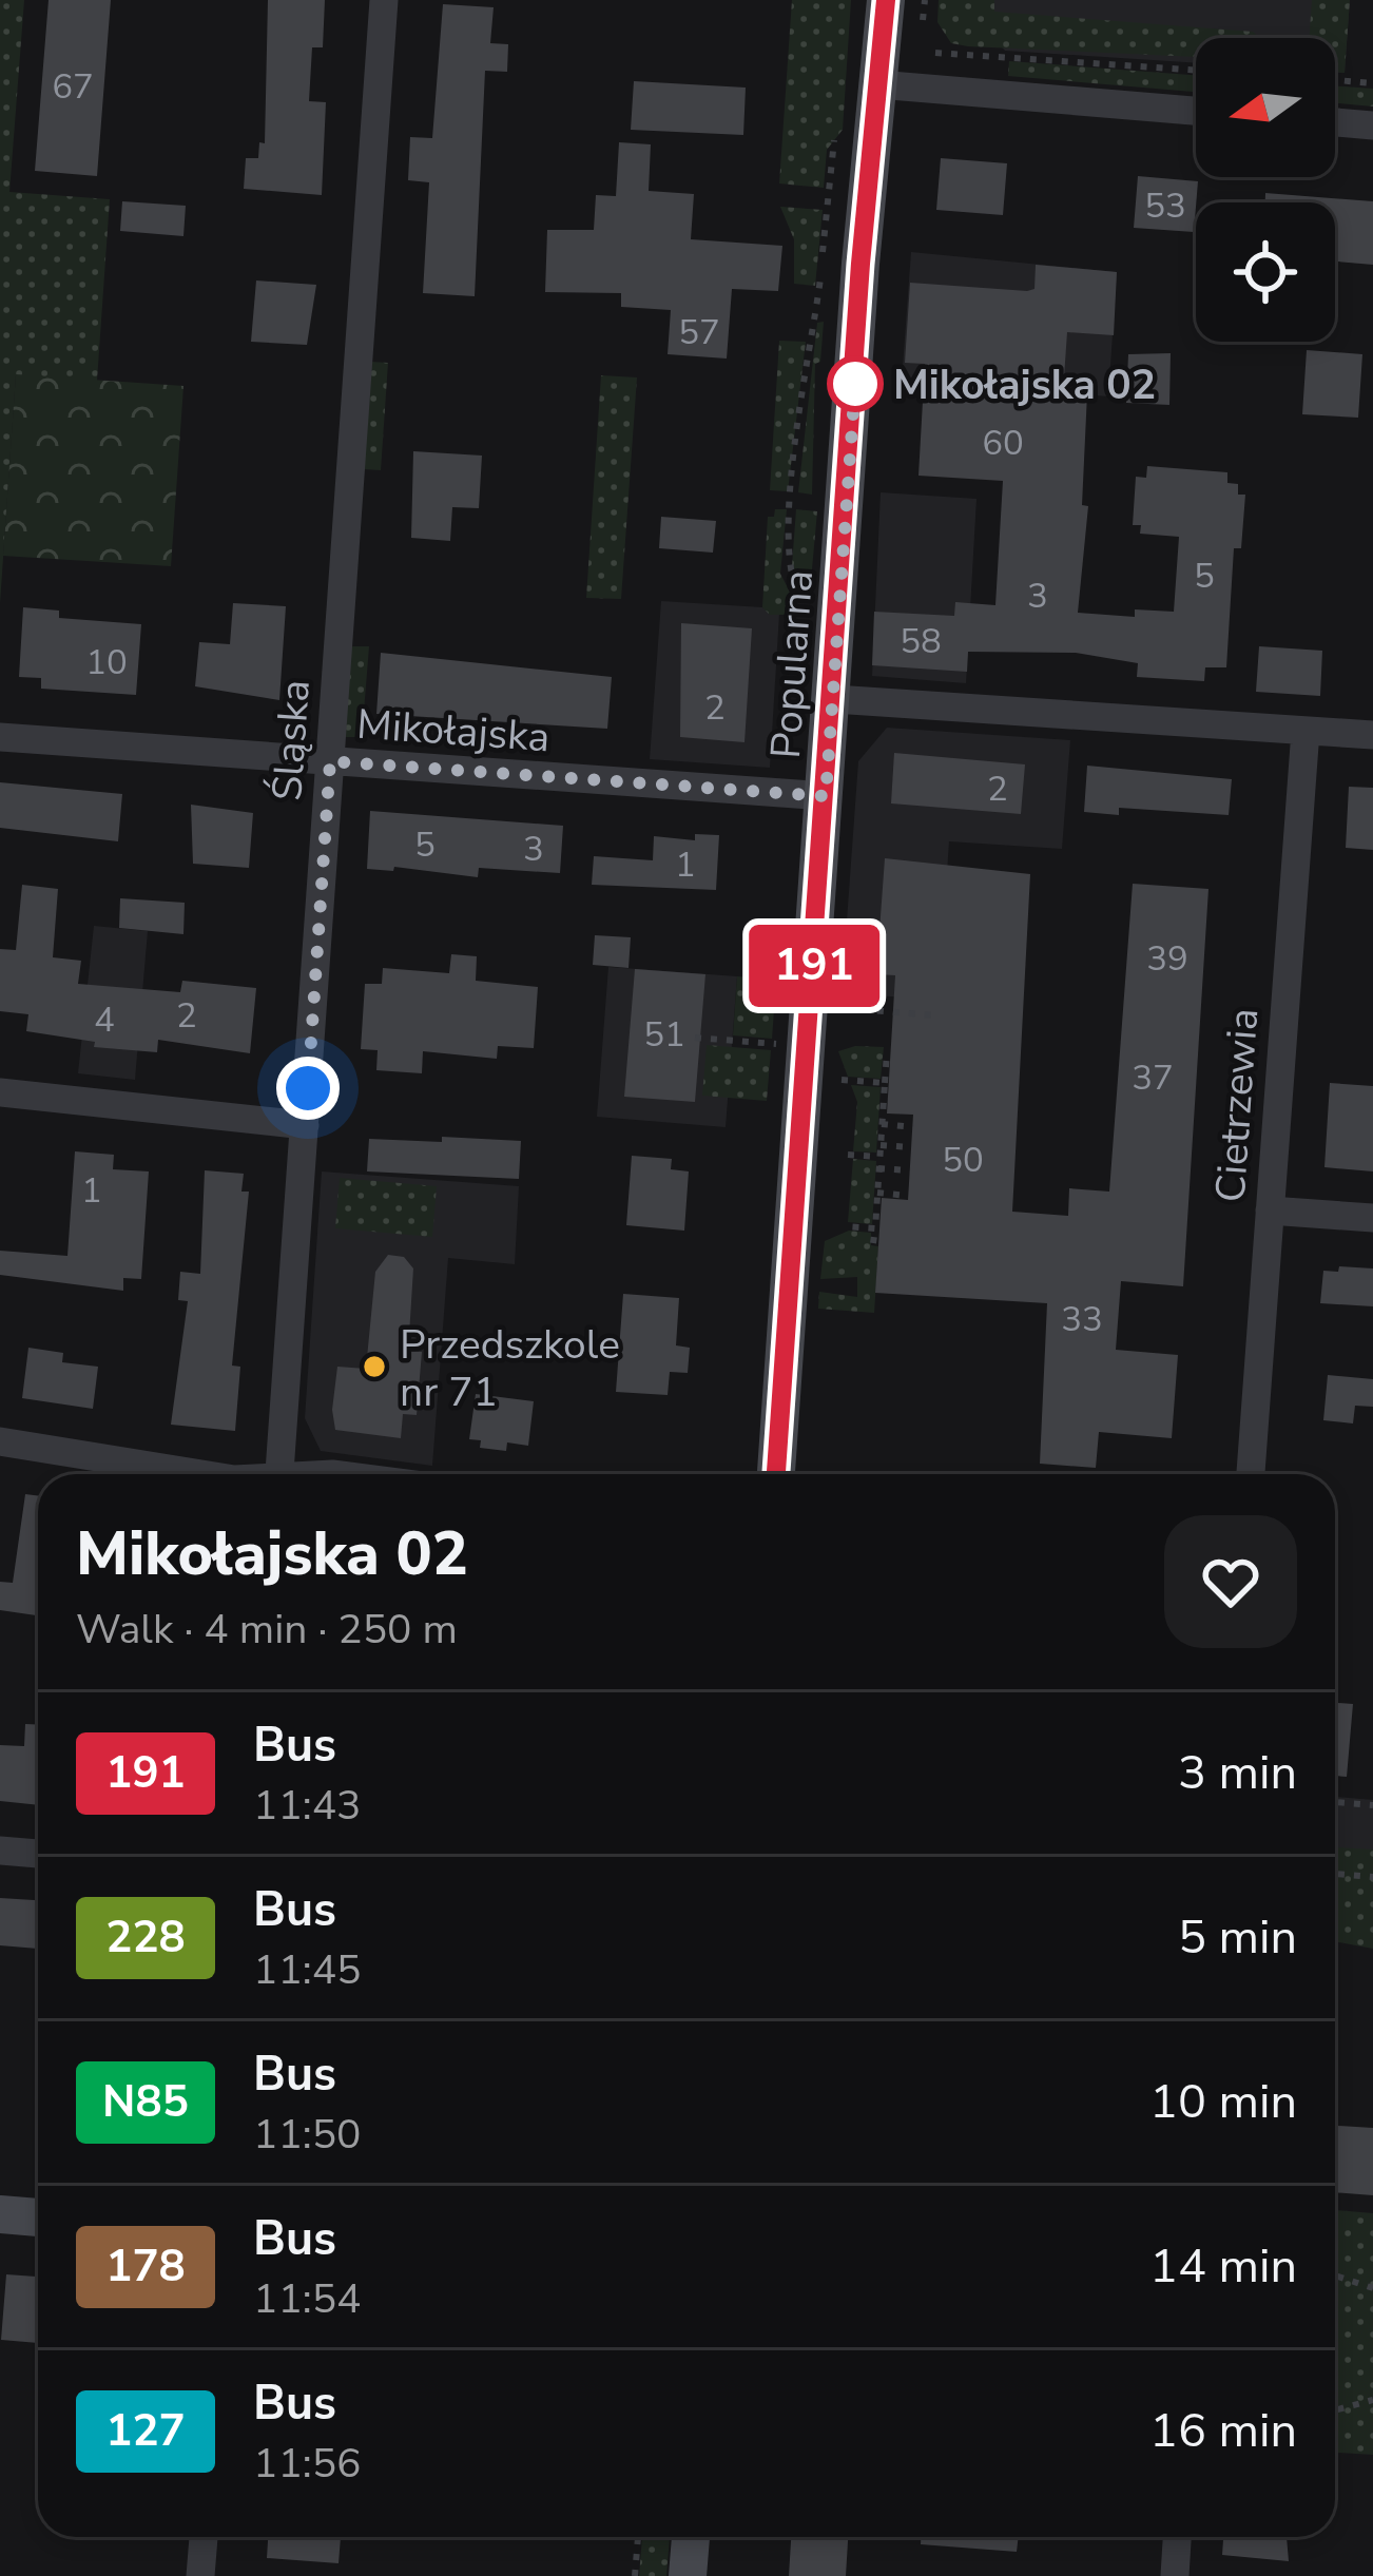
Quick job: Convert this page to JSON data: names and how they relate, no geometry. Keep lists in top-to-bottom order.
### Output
{
  "streets": {
    "street": [
      "Popularna",
      "Mikołajska",
      "Śląska",
      "Cietrzewia"
    ]
  },
  "crossings": [
    ["Popularna", "Mikołajska"],
    ["Mikołajska", "Śląska"]
  ],
  "places": ["Mikołajska 02", "Przedszkole nr 71"],
  "lines": ["bus line 191"],
  "house_numbers": [
    "67",
    "53",
    "57",
    "60",
    "5",
    "3",
    "58",
    "10",
    "2",
    "2",
    "5",
    "3",
    "1",
    "39",
    "2",
    "4",
    "51",
    "37",
    "50",
    "1",
    "33"
  ],
  "north": "left",
  "page": {
    "on_map": "191",
    "heading": ["Mikołajska 02", "Walk · 4 min · 250 m"],
    "list": [
      {
        "mark": "191",
        "name": "Bus",
        "note": "11:43",
        "value": "3 min"
      },
      {
        "mark": "228",
        "name": "Bus",
        "note": "11:45",
        "value": "5 min"
      },
      {
        "mark": "N85",
        "name": "Bus",
        "note": "11:50",
        "value": "10 min"
      },
      {
        "mark": "178",
        "name": "Bus",
        "note": "11:54",
        "value": "14 min"
      },
      {
        "mark": "127",
        "name": "Bus",
        "note": "11:56",
        "value": "16 min"
      }
    ]
  }
}
